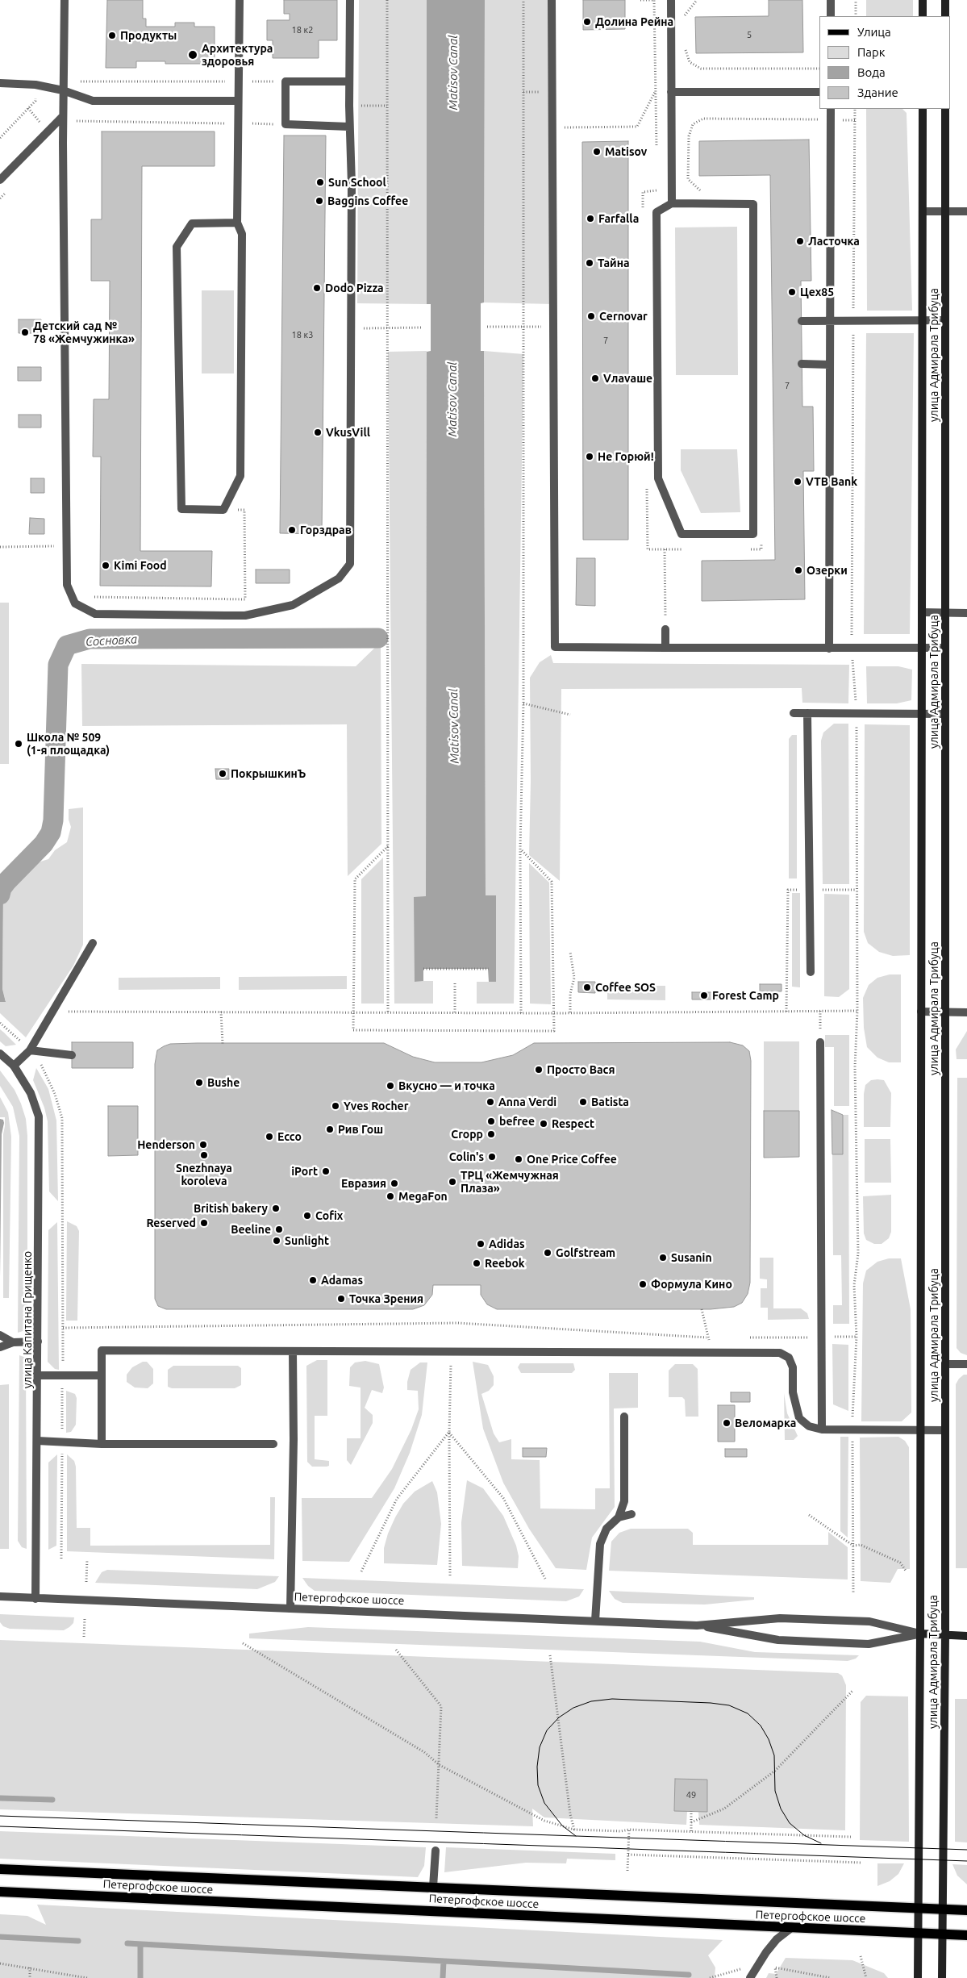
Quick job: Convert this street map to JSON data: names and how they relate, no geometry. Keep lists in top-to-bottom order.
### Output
{
  "streets": {
    "main road": ["Петергофское шоссе"],
    "street": ["улица Адмирала Трибуца", "улица Капитана Грищенко"]
  },
  "crossings": [
    ["улица Адмирала Трибуца", "Петергофское шоссе"],
    ["улица Капитана Грищенко", "Петергофское шоссе"]
  ],
  "water": ["Matisov Canal", "Сосновка"],
  "places": [
    "Долина Рейна",
    "Продукты",
    "Архитектура здоровья",
    "Matisov",
    "Sun School",
    "Baggins Coffee",
    "Farfalla",
    "Ласточка",
    "Тайна",
    "Dodo Pizza",
    "Цех85",
    "Cernovar",
    "Детский сад № 78 «Жемчужинка»",
    "Vлаvаше",
    "VkusVill",
    "Не Горюй!",
    "VTB Bank",
    "Горздрав",
    "Kimi Food",
    "Озерки",
    "Школа № 509 (1-я площадка)",
    "ПокрышкинЪ",
    "Coffee SOS",
    "Forest Camp",
    "Просто Вася",
    "Bushe",
    "Вкусно — и точка",
    "Anna Verdi",
    "Batista",
    "Yves Rocher",
    "befree",
    "Respect",
    "Рив Гош",
    "Cropp",
    "Ecco",
    "Henderson",
    "Snezhnaya koroleva",
    "Colin's",
    "One Price Coffee",
    "iPort",
    "ТРЦ «Жемчужная Плаза»",
    "Евразия",
    "MegaFon",
    "British bakery",
    "Cofix",
    "Reserved",
    "Beeline",
    "Sunlight",
    "Adidas",
    "Golfstream",
    "Susanin",
    "Reebok",
    "Adamas",
    "Формула Кино",
    "Точка Зрения",
    "Веломарка"
  ],
  "house_numbers": [
    "18 к2",
    "5",
    "18 к3",
    "7",
    "7",
    "49"
  ],
  "legend": [
    "Улица",
    "Парк",
    "Вода",
    "Здание"
  ]
}
